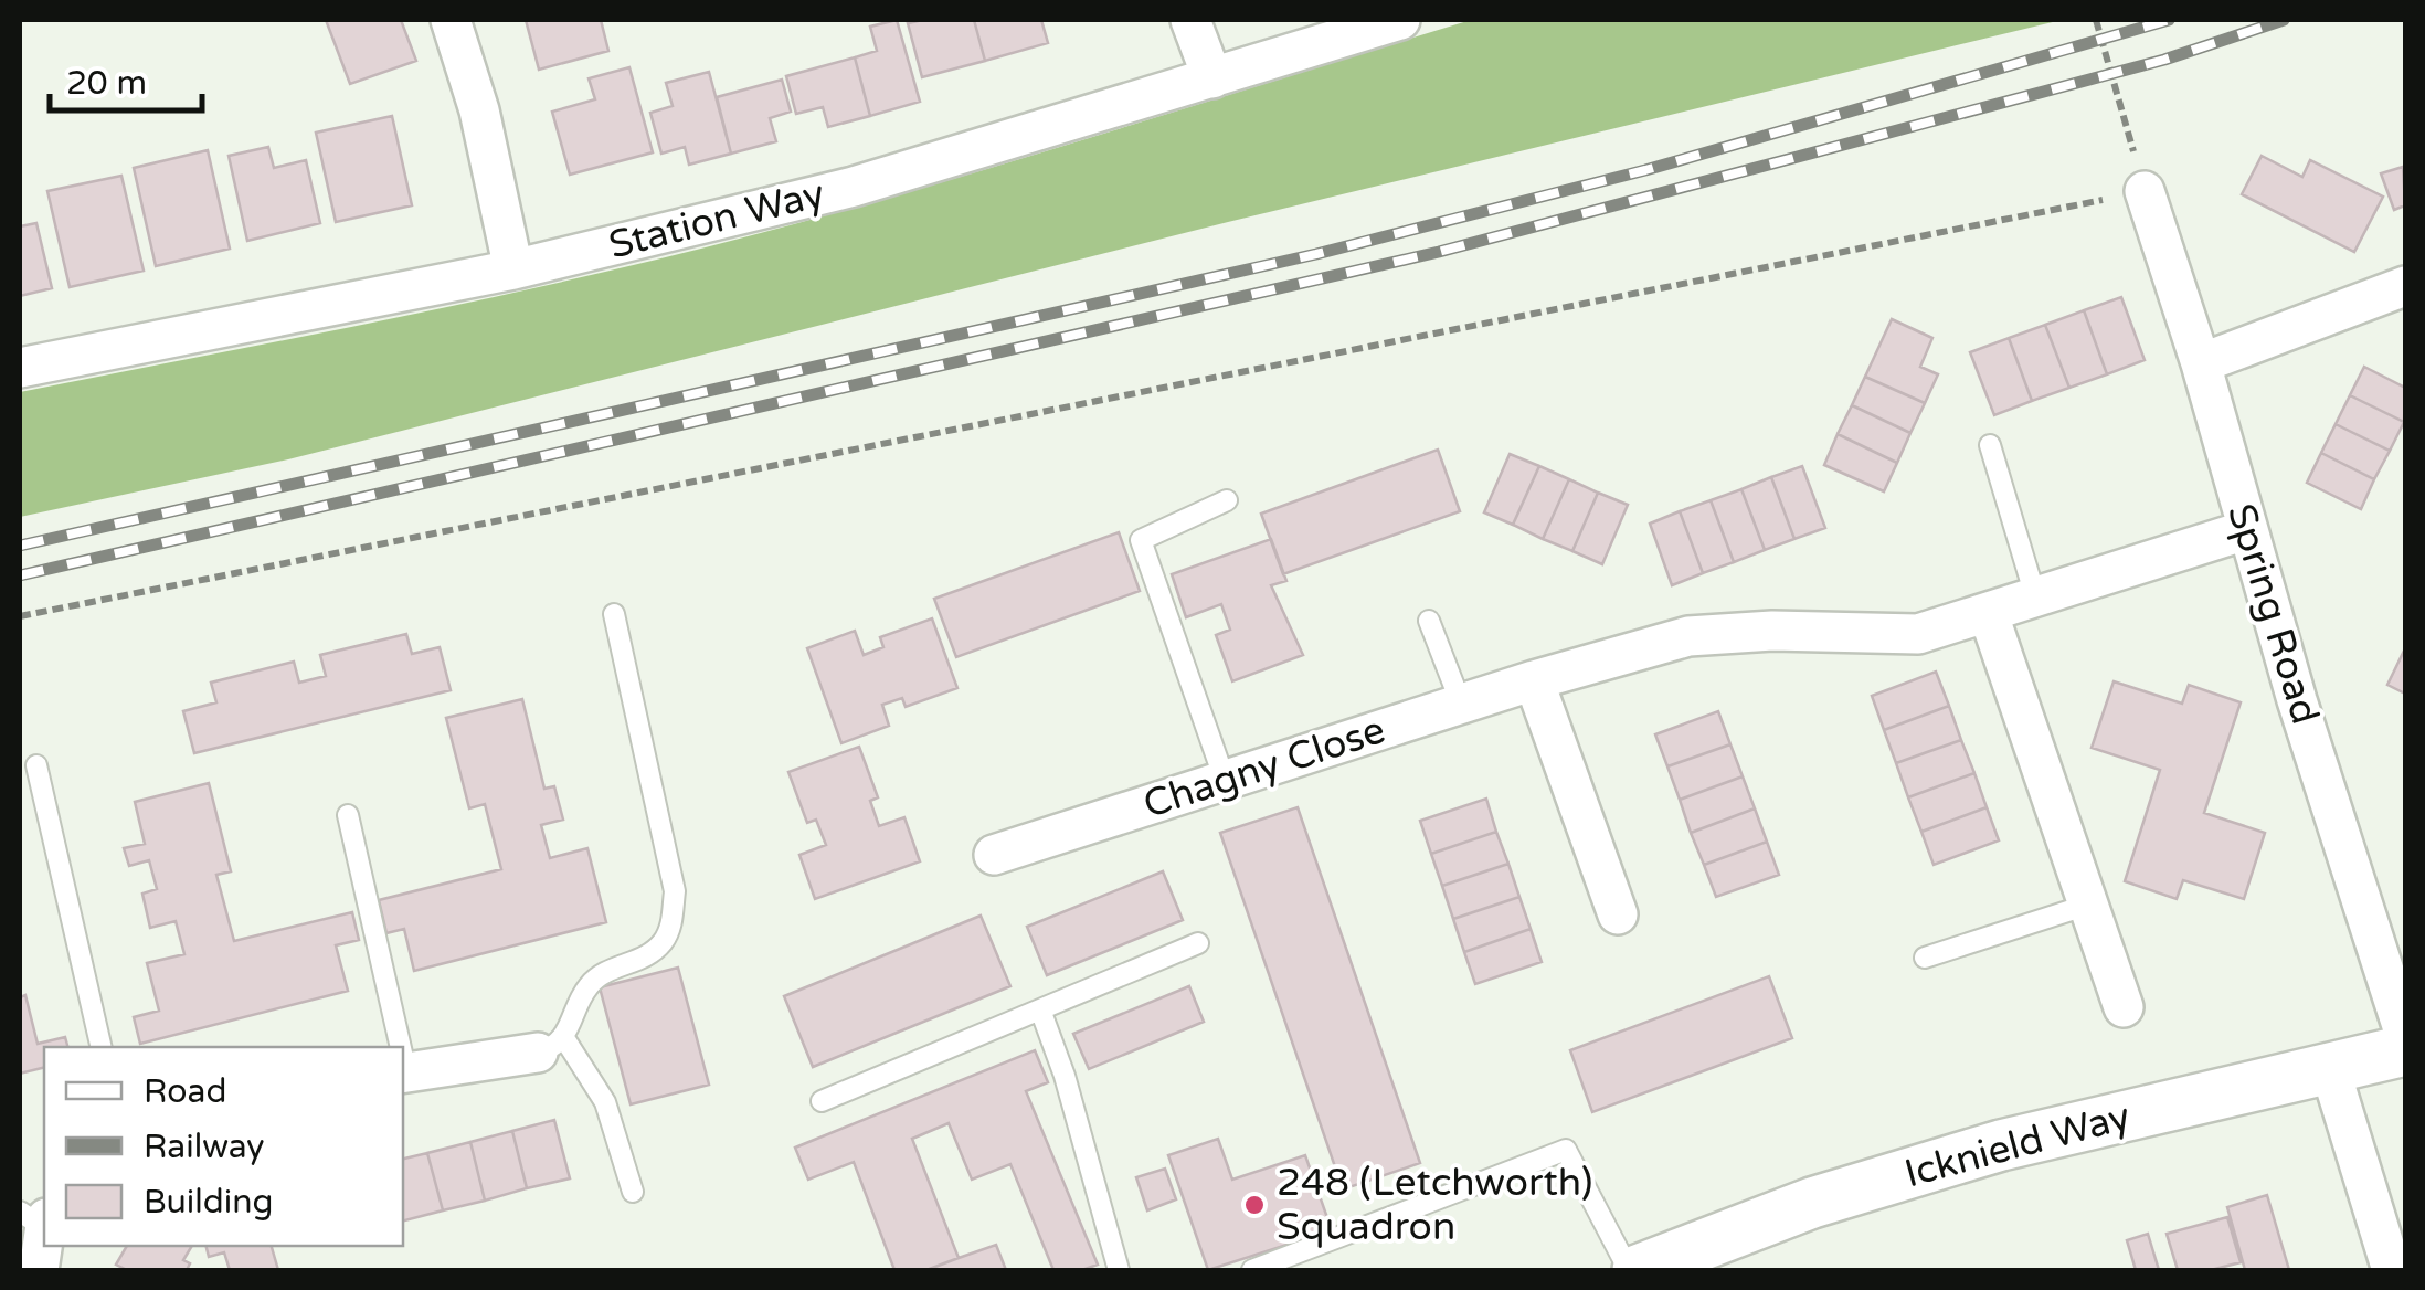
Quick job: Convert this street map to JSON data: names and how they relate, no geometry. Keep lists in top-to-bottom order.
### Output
{
  "streets": {
    "street": [
      "Station Way",
      "Spring Road",
      "Chagny Close",
      "Icknield Way"
    ]
  },
  "crossings": [
    ["Spring Road", "Chagny Close"]
  ],
  "places": ["248 (Letchworth) Squadron"],
  "legend": ["Road", "Railway", "Building"],
  "scale_bar": "20 m"
}
